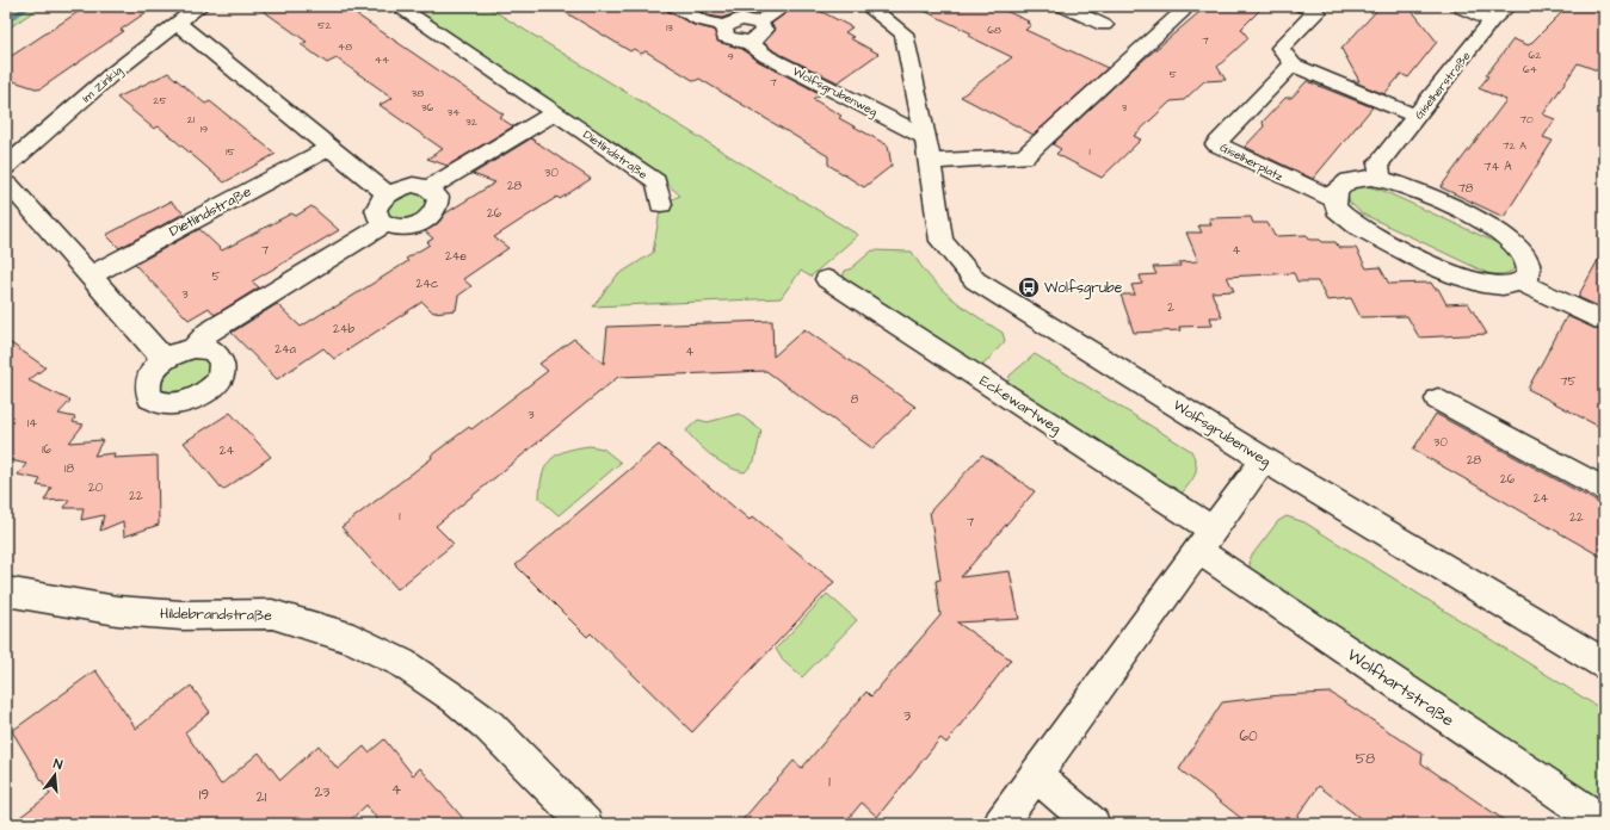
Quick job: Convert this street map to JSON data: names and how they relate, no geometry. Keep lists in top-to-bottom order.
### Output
{
  "streets": {
    "street": [
      "Im Zinkig",
      "Giselherstraße",
      "Wolfsgrubenweg",
      "Dietlindstraße",
      "Giselherplatz",
      "Eckewartweg",
      "Hildebrandstraße",
      "Wolfhartstraße"
    ]
  },
  "crossings": [
    ["Eckewartweg", "Wolfhartstraße"]
  ],
  "places": {
    "bus stop": ["Wolfsgrube"]
  },
  "house_numbers": [
    "52",
    "13",
    "68",
    "7",
    "48",
    "62",
    "9",
    "44",
    "64",
    "5",
    "7",
    "38",
    "25",
    "36",
    "3",
    "34",
    "21",
    "70",
    "32",
    "19",
    "72 A",
    "15",
    "1",
    "74 A",
    "30",
    "28",
    "78",
    "26",
    "7",
    "4",
    "24e",
    "5",
    "24c",
    "3",
    "2",
    "24b",
    "24a",
    "4",
    "75",
    "8",
    "3",
    "14",
    "30",
    "16",
    "24",
    "28",
    "18",
    "26",
    "20",
    "22",
    "24",
    "1",
    "22",
    "7",
    "3",
    "60",
    "58",
    "1",
    "4",
    "23",
    "19",
    "21"
  ],
  "north": "top"
}
